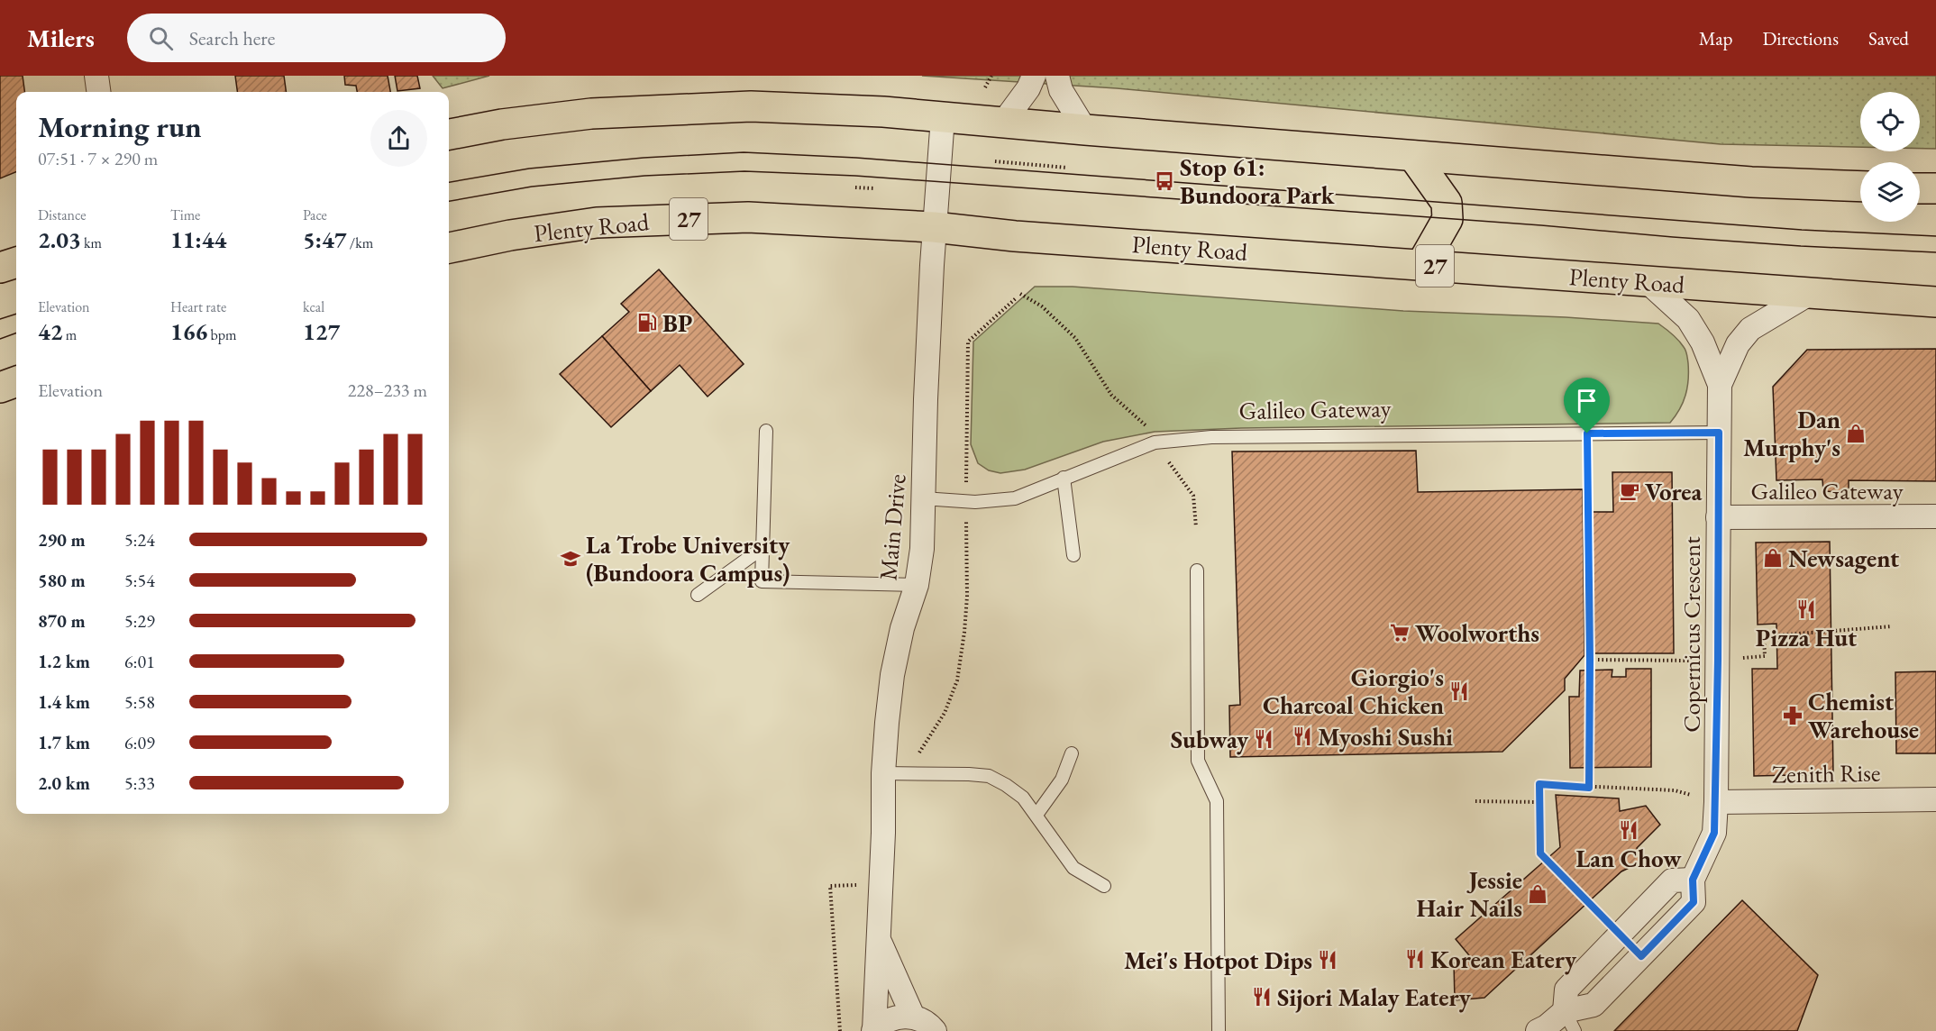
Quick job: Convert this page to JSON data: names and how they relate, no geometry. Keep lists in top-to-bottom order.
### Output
{
  "streets": {
    "highway": ["27", "Plenty Road"],
    "street": [
      "Galileo Gateway",
      "Main Drive",
      "Copernicus Crescent",
      "Zenith Rise"
    ]
  },
  "crossings": [
    ["Plenty Road", "Main Drive"],
    ["Plenty Road", "Copernicus Crescent"],
    ["Galileo Gateway", "Main Drive"],
    ["Galileo Gateway", "Copernicus Crescent"],
    ["Copernicus Crescent", "Zenith Rise"]
  ],
  "places": {
    "bus stop": ["Stop 61: Bundoora Park"],
    "fuel station": ["BP"],
    "shop": ["Dan Murphy's", "Newsagent", "Jessie Hair Nails"],
    "cafe": ["Vorea"],
    "school or university": ["La Trobe University (Bundoora Campus)"],
    "restaurant": [
      "Pizza Hut",
      "Giorgio's Charcoal Chicken",
      "Myoshi Sushi",
      "Subway",
      "Lan Chow",
      "Korean Eatery",
      "Mei's Hotpot Dips",
      "Sijori Malay Eatery"
    ],
    "supermarket": ["Woolworths"],
    "pharmacy": ["Chemist Warehouse"]
  },
  "page": {
    "header": "Milers",
    "search": "Search here",
    "nav": ["Map", "Directions", "Saved"],
    "heading": ["Morning run", "07:51 · 7 × 290 m"],
    "stats": [
      ["Distance", "2.03 km"],
      ["Time", "11:44"],
      ["Pace", "5:47 /km"],
      ["Elevation", "42 m"],
      ["Heart rate", "166 bpm"],
      ["kcal", "127"]
    ],
    "chart": ["Elevation", "228–233 m"],
    "list": [
      {
        "name": "290 m",
        "note": "5:24"
      },
      {
        "name": "580 m",
        "note": "5:54"
      },
      {
        "name": "870 m",
        "note": "5:29"
      },
      {
        "name": "1.2 km",
        "note": "6:01"
      },
      {
        "name": "1.4 km",
        "note": "5:58"
      },
      {
        "name": "1.7 km",
        "note": "6:09"
      },
      {
        "name": "2.0 km",
        "note": "5:33"
      }
    ]
  }
}
